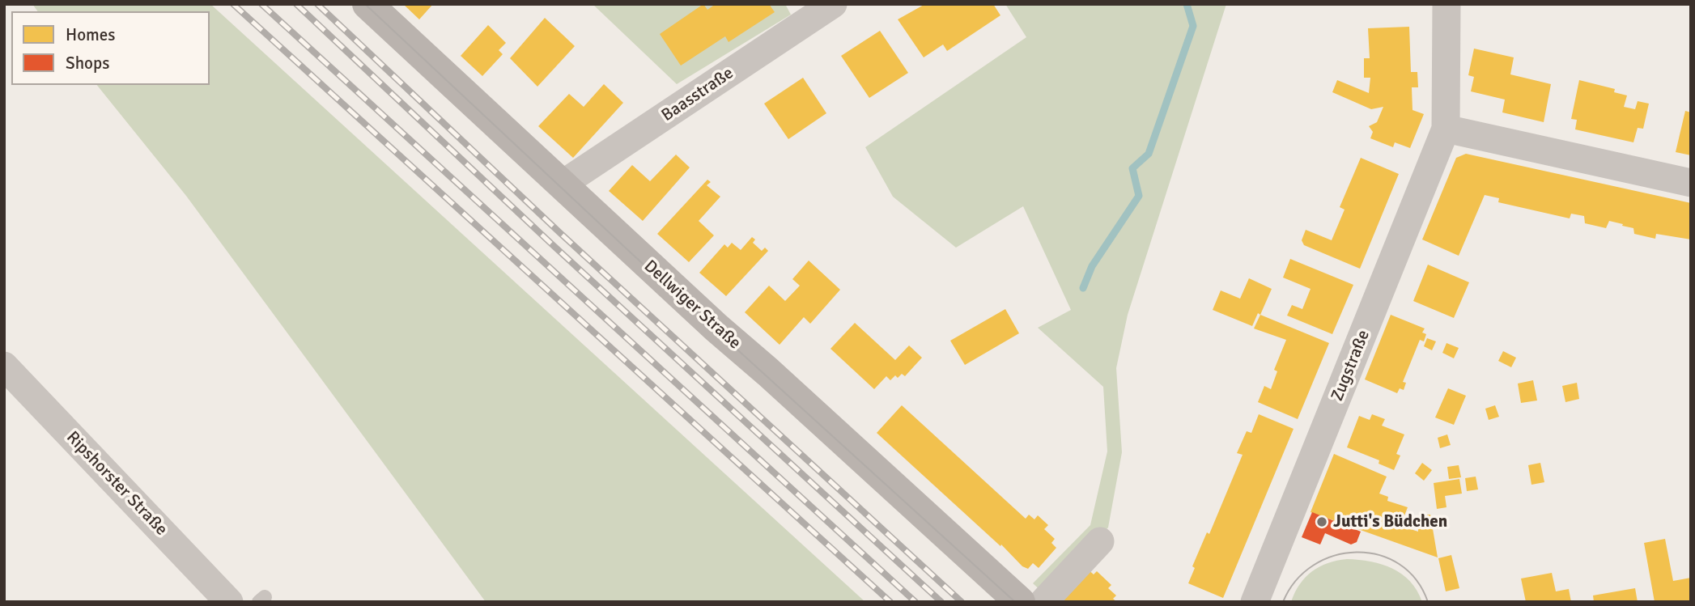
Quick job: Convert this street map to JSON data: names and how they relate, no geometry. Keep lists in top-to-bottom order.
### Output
{
  "streets": {
    "main road": ["Dellwiger Straße"],
    "street": ["Baasstraße", "Zugstraße", "Ripshorster Straße"]
  },
  "crossings": [
    ["Baasstraße", "Dellwiger Straße"]
  ],
  "places": ["Jutti's Büdchen"],
  "legend": ["Homes", "Shops"]
}
